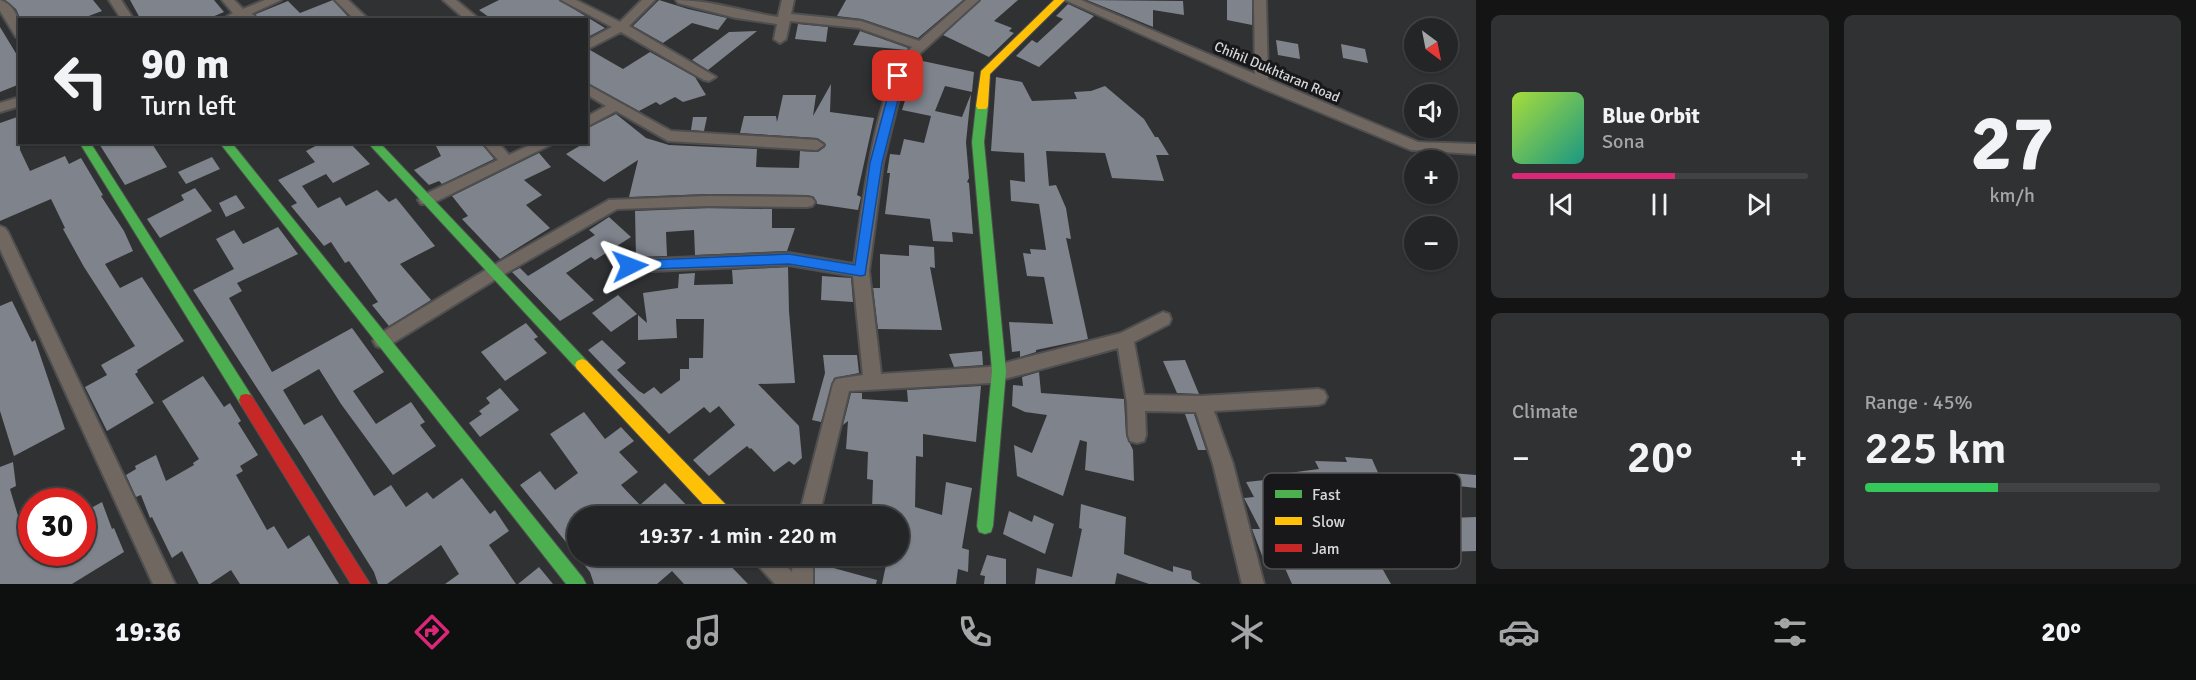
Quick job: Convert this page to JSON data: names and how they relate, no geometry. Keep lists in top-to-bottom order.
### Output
{
  "streets": {
    "street": ["Chihil Dukhtaran Road"]
  },
  "legend": ["Fast", "Slow", "Jam"],
  "north": "bottom right",
  "page": {
    "tile": [
      ["27", "km/h"],
      "Climate",
      ["Range · 45%", "225 km"]
    ],
    "map_buttons": ["+", "−"],
    "turn": ["90 m", "Turn left"],
    "song": ["Blue Orbit", "Sona"],
    "heat": ["−", "20°", "+"],
    "limit": "30",
    "trip": "19:37 · 1 min · 220 m",
    "tabs": ["19:36", "20°"]
  }
}
